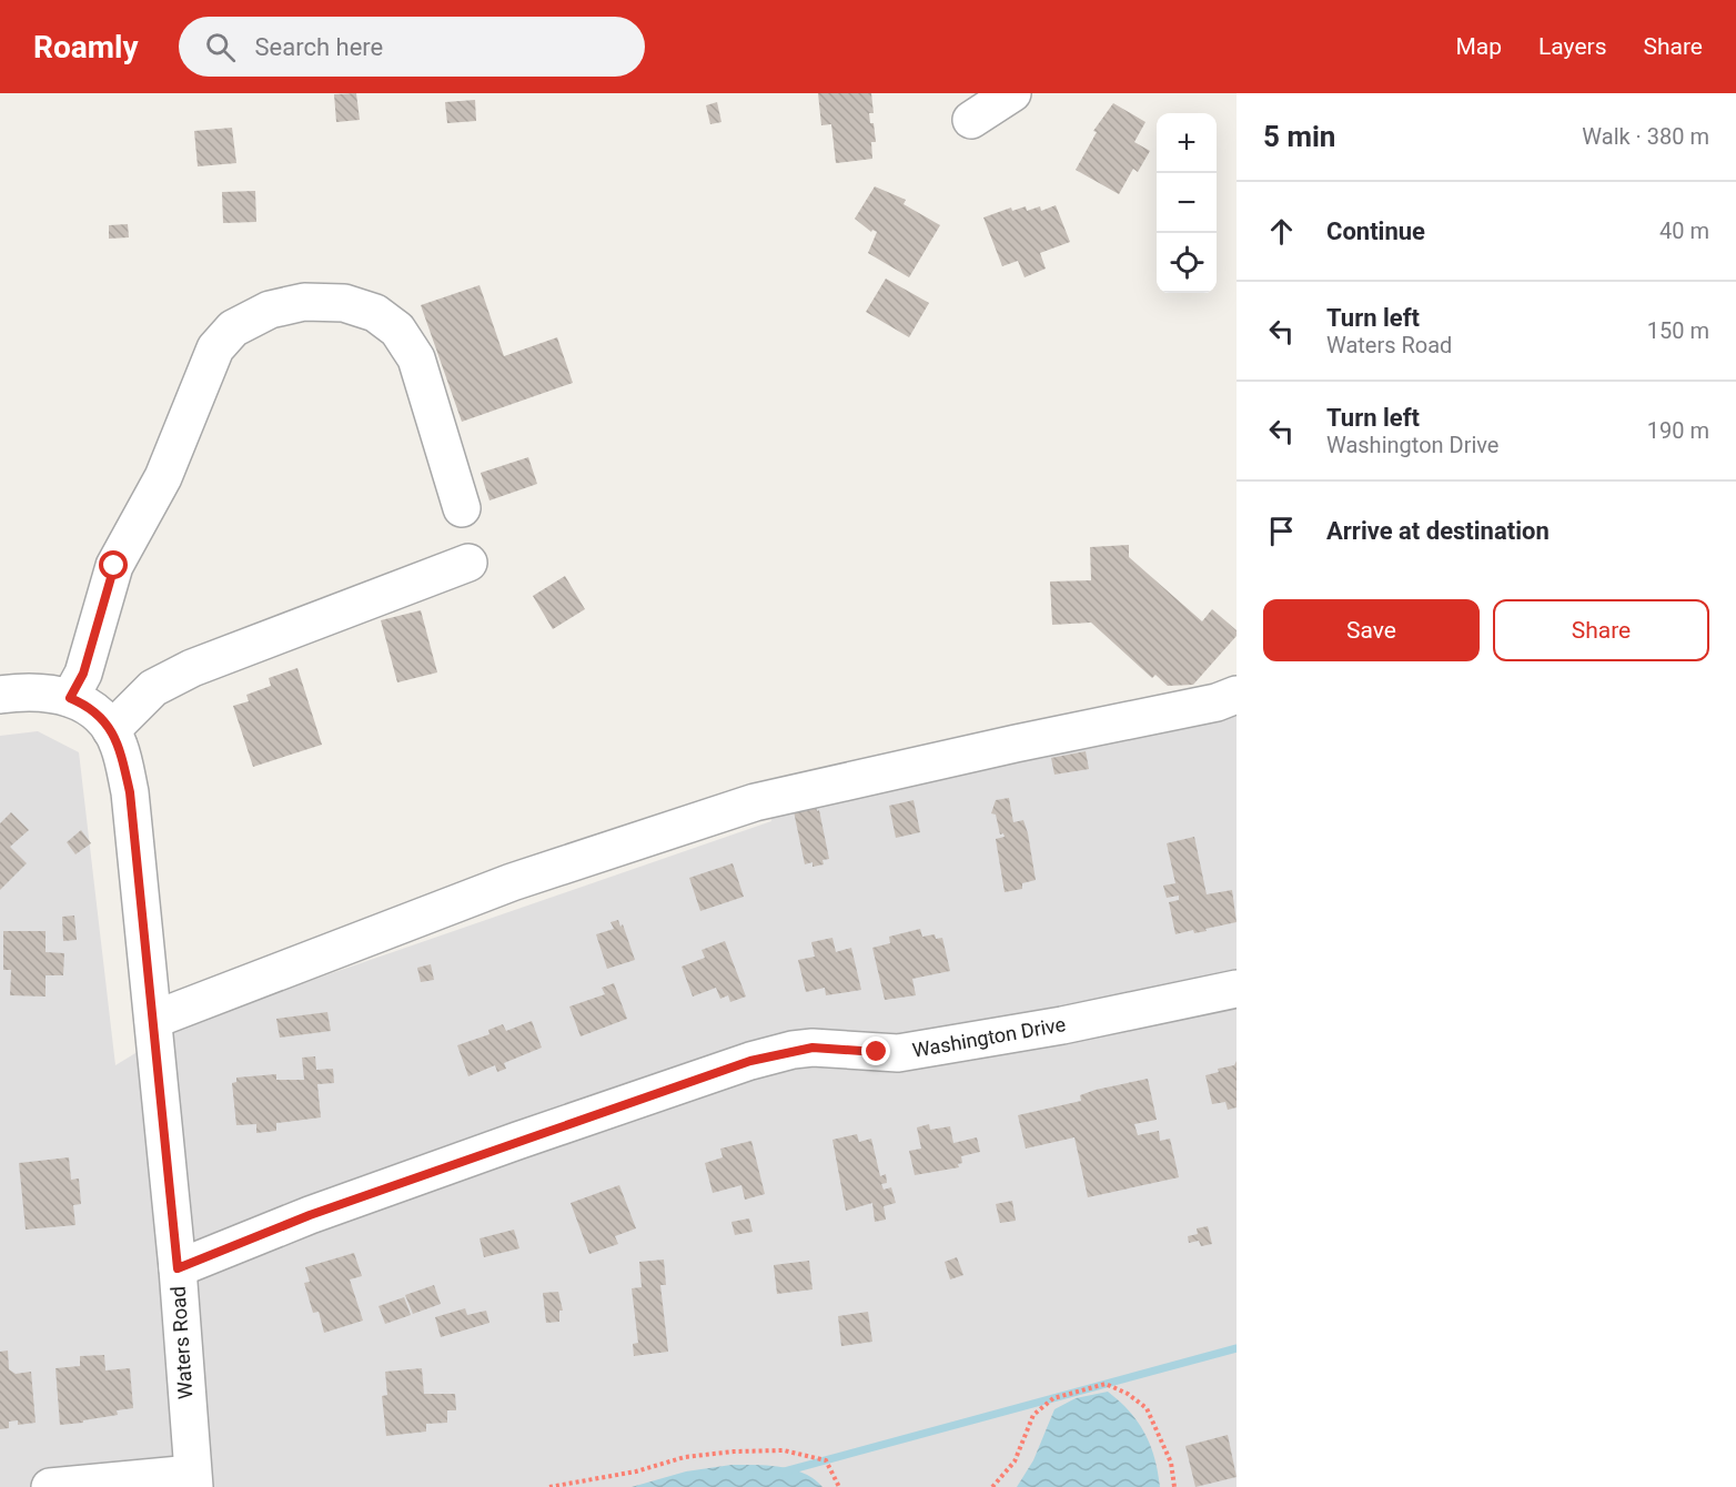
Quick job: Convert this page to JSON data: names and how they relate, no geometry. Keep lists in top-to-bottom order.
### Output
{
  "streets": {
    "street": ["Washington Drive", "Waters Road"]
  },
  "crossings": [
    ["Washington Drive", "Waters Road"]
  ],
  "page": {
    "header": "Roamly",
    "search": "Search here",
    "nav": ["Map", "Layers", "Share"],
    "heading": ["5 min", "Walk · 380 m"],
    "map_buttons": ["+", "−"],
    "list": [
      ["Continue", "40 m"],
      ["Turn left", "Waters Road", "150 m"],
      ["Turn left", "Washington Drive", "190 m"],
      "Arrive at destination"
    ],
    "buttons": ["Save", "Share"]
  }
}
